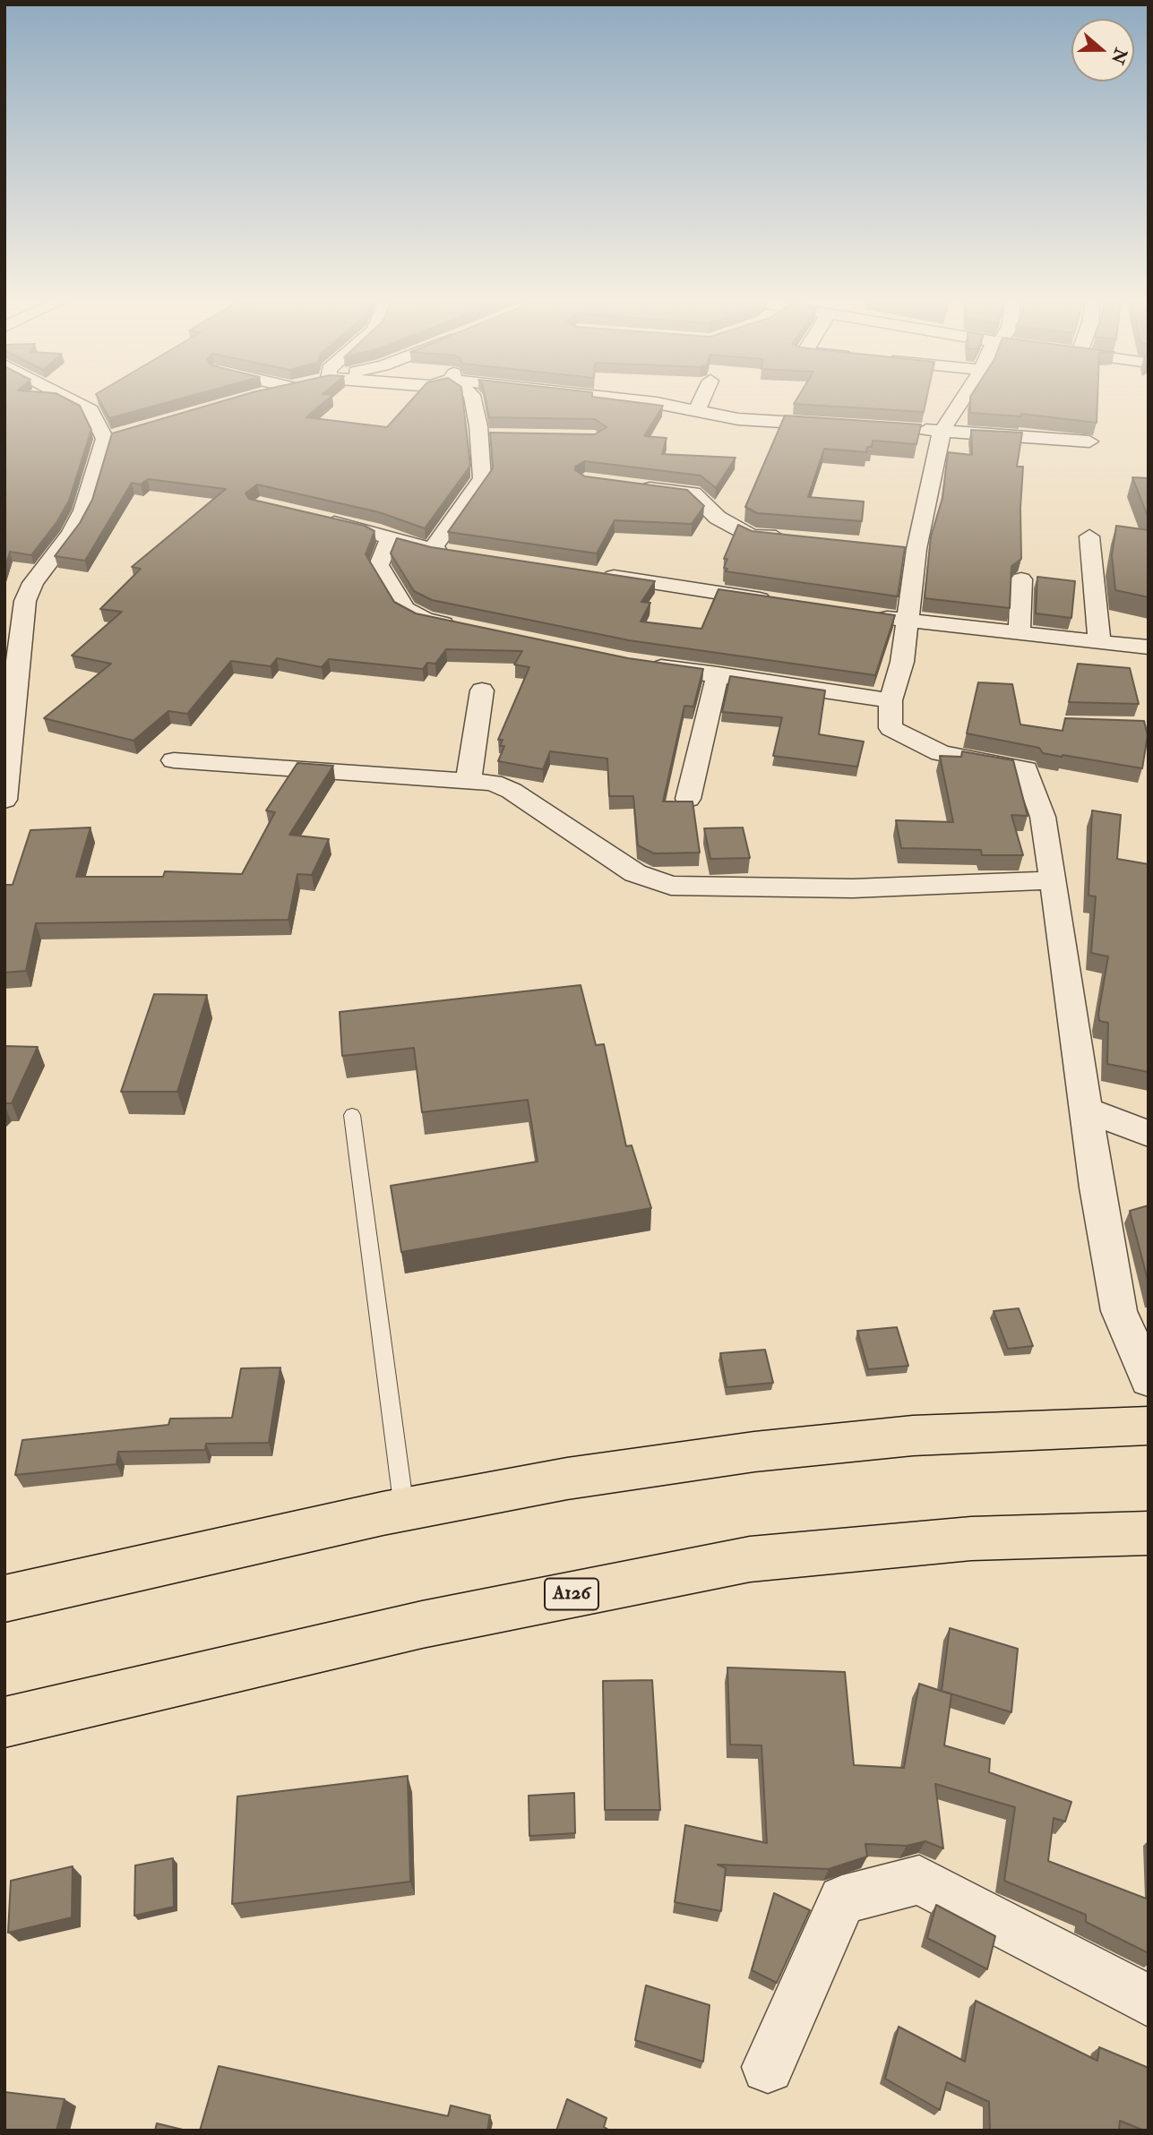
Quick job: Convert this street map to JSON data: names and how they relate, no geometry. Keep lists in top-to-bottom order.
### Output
{
  "streets": {
    "highway": ["A126"]
  },
  "north": "right"
}
